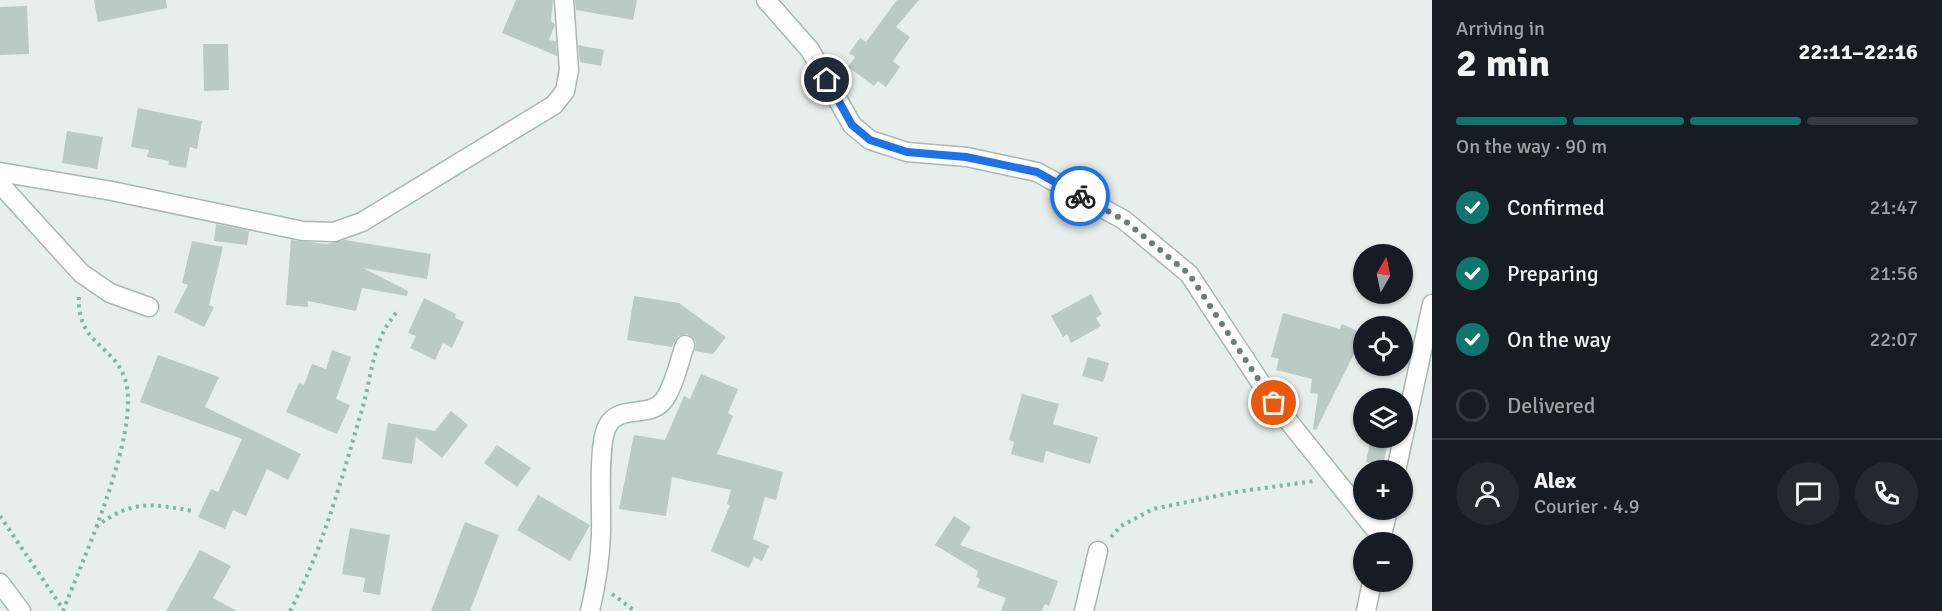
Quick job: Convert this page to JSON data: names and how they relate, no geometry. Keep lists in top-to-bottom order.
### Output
{
  "north": "top",
  "page": {
    "heading": ["2 min", "Arriving in", "22:11–22:16"],
    "panel": ["Alex", "Courier · 4.9"],
    "bar": "On the way · 90 m",
    "list": [
      ["Confirmed", "21:47"],
      ["Preparing", "21:56"],
      ["On the way", "22:07"],
      "Delivered"
    ],
    "map_buttons": ["+", "−"]
  }
}
